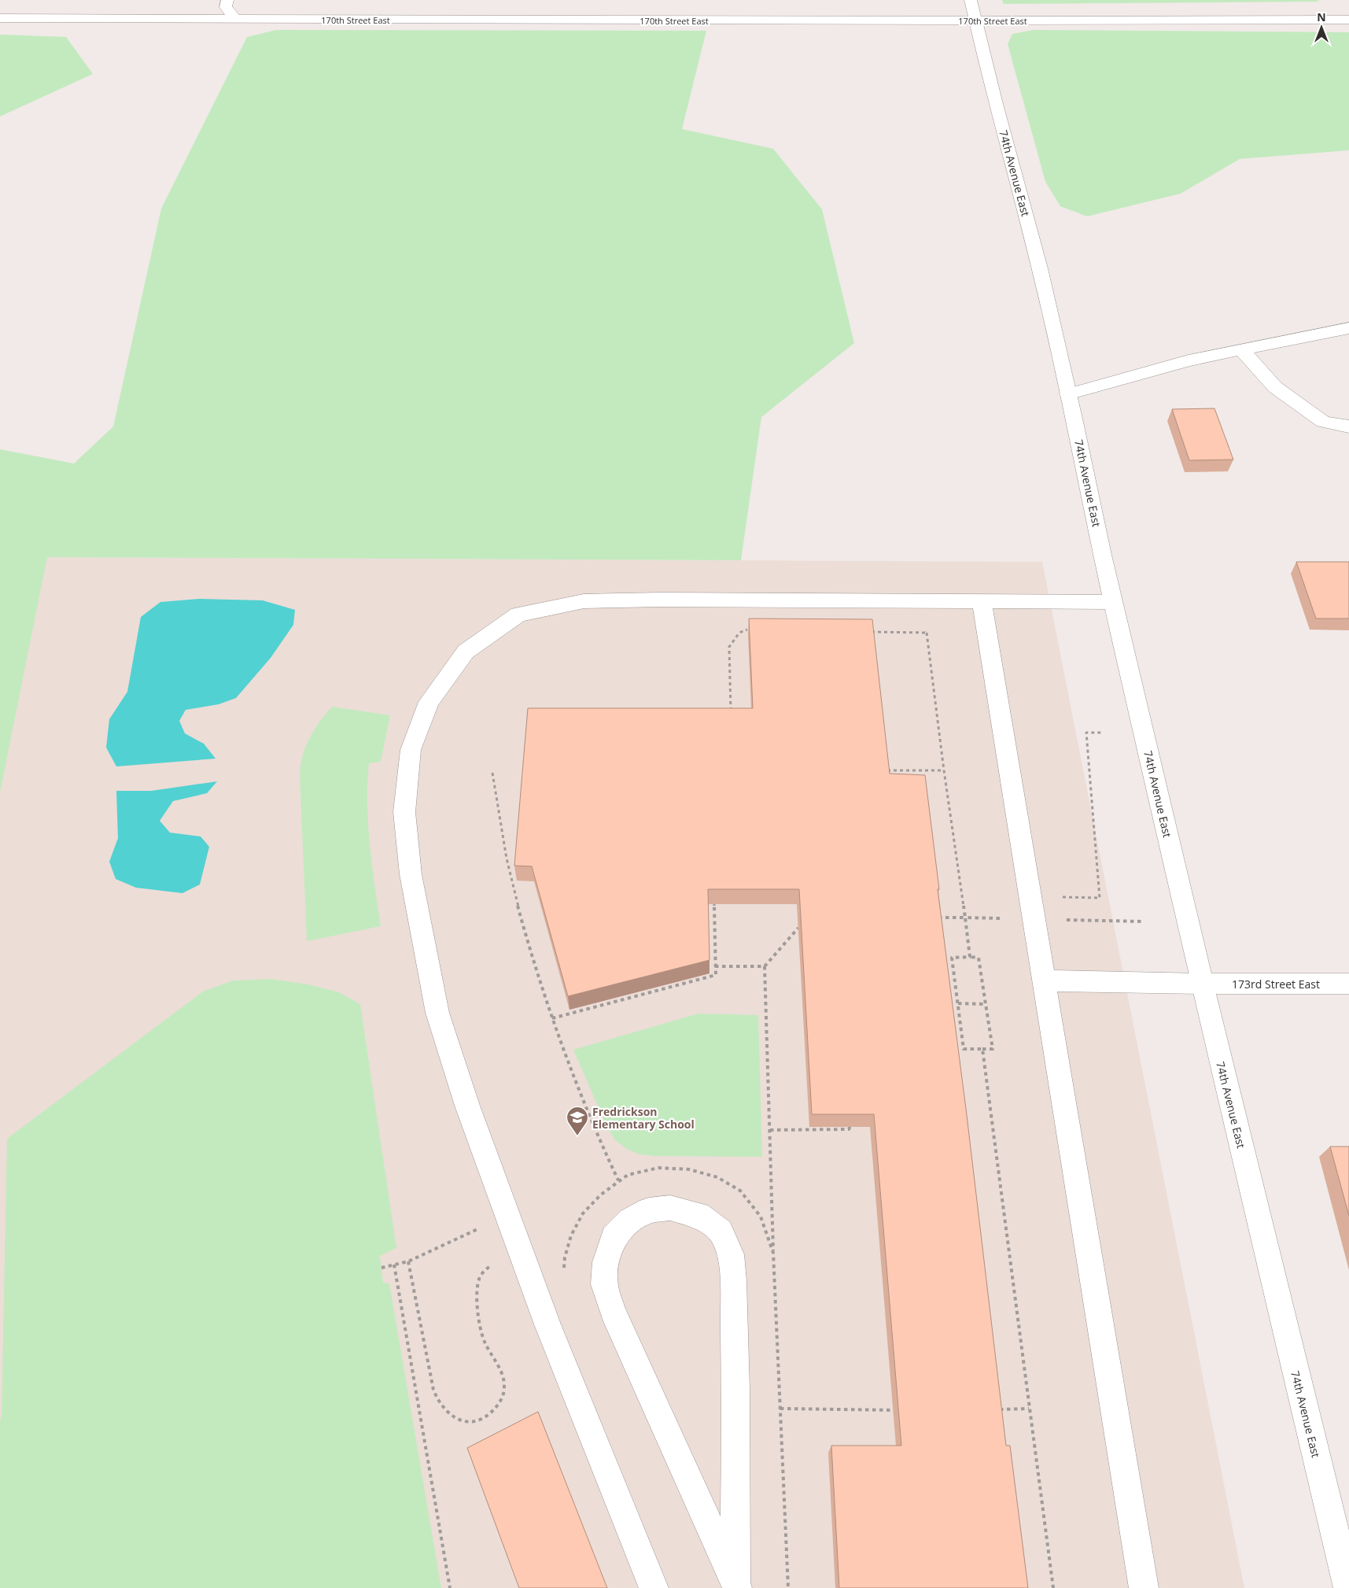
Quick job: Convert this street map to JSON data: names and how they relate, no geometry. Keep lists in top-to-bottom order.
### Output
{
  "streets": {
    "street": ["170th Street East", "74th Avenue East", "173rd Street East"]
  },
  "crossings": [
    ["170th Street East", "74th Avenue East"],
    ["74th Avenue East", "173rd Street East"]
  ],
  "places": {
    "school or university": ["Fredrickson Elementary School"]
  },
  "north": "top"
}
